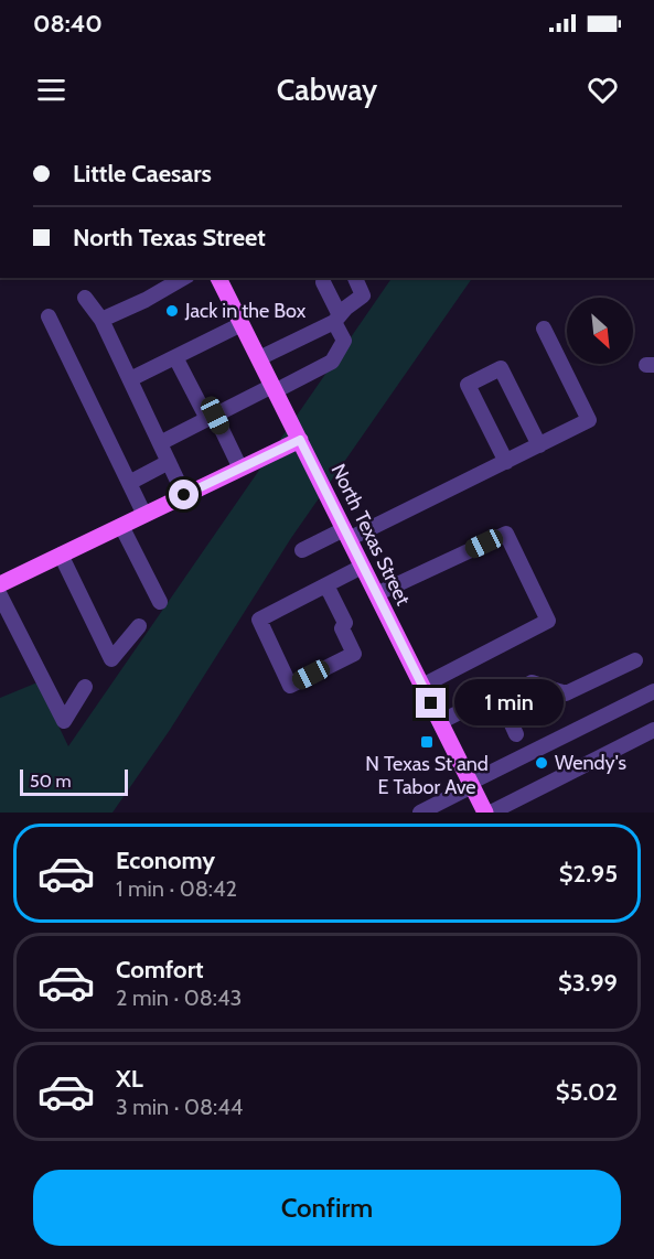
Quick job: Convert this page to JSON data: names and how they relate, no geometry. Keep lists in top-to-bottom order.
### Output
{
  "streets": {
    "main road": ["North Texas Street"]
  },
  "places": {
    "other": ["Jack in the Box", "Wendy's"],
    "transit": ["N Texas St and E Tabor Ave"]
  },
  "scale_bar": "50 m",
  "north": "bottom right",
  "page": {
    "status": "08:40",
    "header": "Cabway",
    "banner": ["Little Caesars", "North Texas Street"],
    "bubble": "1 min",
    "scale": "50 m",
    "list": [
      {
        "name": "Economy",
        "note": "1 min · 08:42",
        "value": "$2.95"
      },
      {
        "name": "Comfort",
        "note": "2 min · 08:43",
        "value": "$3.99"
      },
      {
        "name": "XL",
        "note": "3 min · 08:44",
        "value": "$5.02"
      }
    ],
    "buttons": "Confirm"
  }
}
